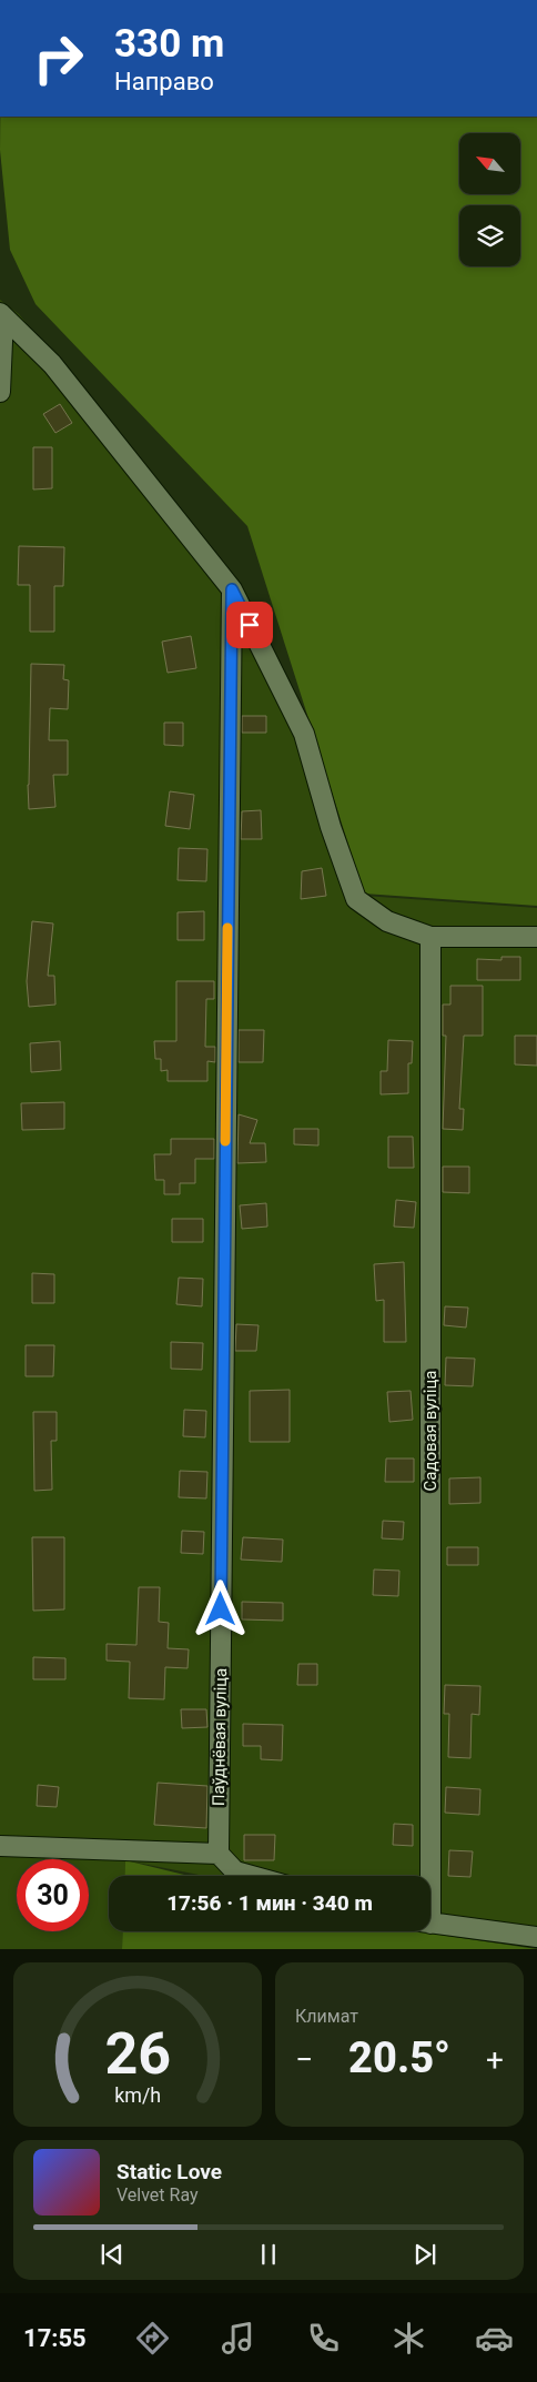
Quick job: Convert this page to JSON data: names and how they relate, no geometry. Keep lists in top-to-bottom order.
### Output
{
  "streets": {
    "street": ["Садовая вуліца", "Паўднёвая вуліца"]
  },
  "north": "top left",
  "page": {
    "turn": ["330 m", "Направо"],
    "limit": "30",
    "trip": "17:56 · 1 мин · 340 m",
    "tile": "Климат",
    "heat": ["−", "20.5°", "+"],
    "song": ["Static Love", "Velvet Ray"],
    "tabs": "17:55",
    "gauge": ["26", "km/h"]
  }
}
